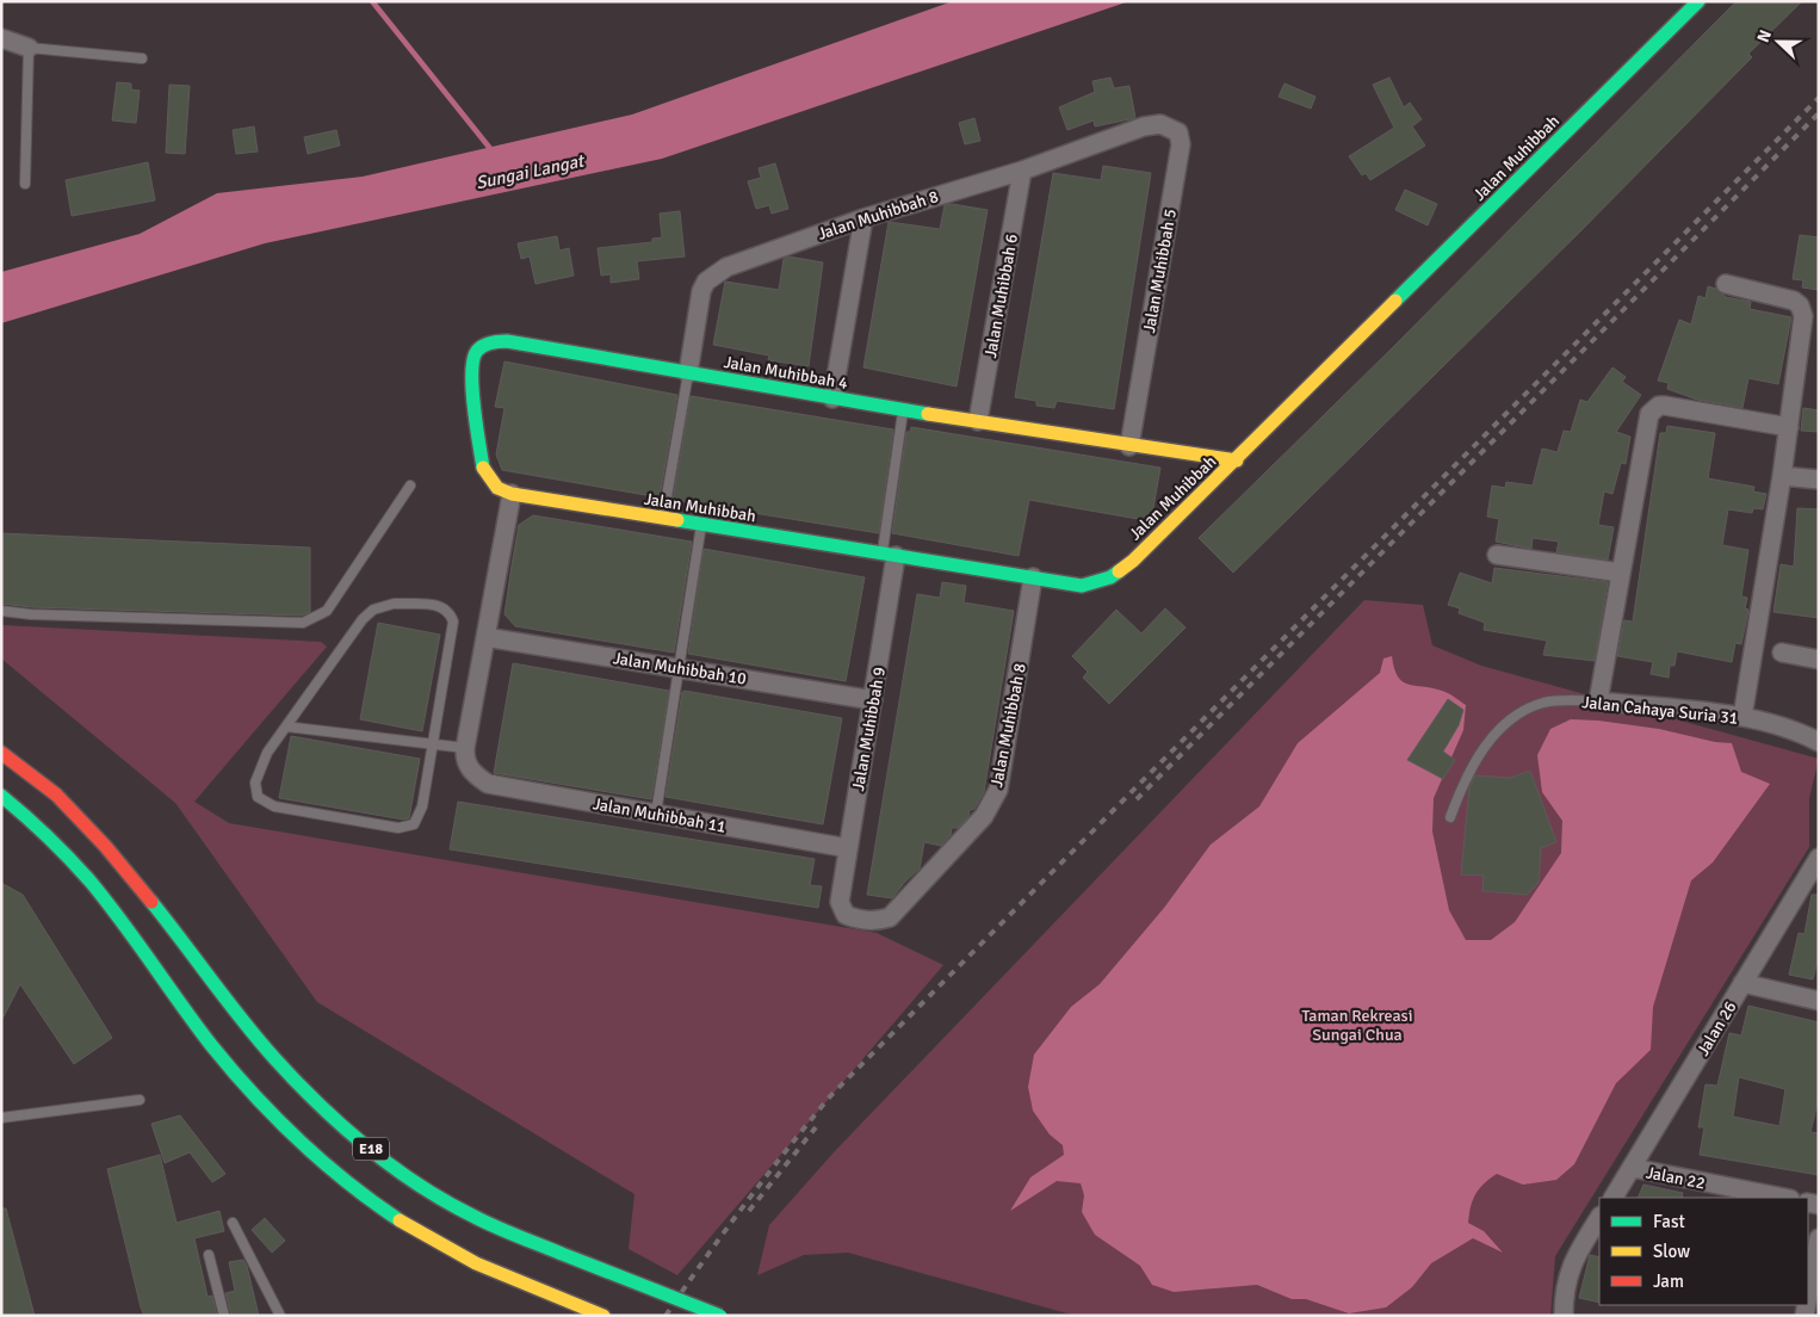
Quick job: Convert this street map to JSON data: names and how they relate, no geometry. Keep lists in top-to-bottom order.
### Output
{
  "streets": {
    "main road": ["Jalan Muhibbah", "Jalan Muhibbah 4", "E18"],
    "street": [
      "Jalan Muhibbah 8",
      "Jalan Muhibbah 5",
      "Jalan Muhibbah 6",
      "Jalan Muhibbah 10",
      "Jalan Cahaya Suria 31",
      "Jalan Muhibbah 9",
      "Jalan Muhibbah 11",
      "Jalan 26",
      "Jalan 22"
    ]
  },
  "crossings": [
    ["Jalan Muhibbah", "Jalan Muhibbah 8"],
    ["Jalan Muhibbah", "Jalan Muhibbah 4"],
    ["Jalan Muhibbah", "Jalan Muhibbah 9"],
    ["Jalan Muhibbah 8", "Jalan Muhibbah 5"],
    ["Jalan Muhibbah 8", "Jalan Muhibbah 6"],
    ["Jalan Muhibbah 8", "Jalan Muhibbah 4"],
    ["Jalan Muhibbah 8", "Jalan Muhibbah 9"],
    ["Jalan Muhibbah 5", "Jalan Muhibbah 4"],
    ["Jalan Muhibbah 6", "Jalan Muhibbah 4"],
    ["Jalan Muhibbah 10", "Jalan Muhibbah 9"],
    ["Jalan Muhibbah 9", "Jalan Muhibbah 11"],
    ["Jalan 26", "Jalan 22"]
  ],
  "water": ["Sungai Langat"],
  "parks": ["Taman Rekreasi Sungai Chua"],
  "legend": ["Fast", "Slow", "Jam"],
  "north": "left"
}
